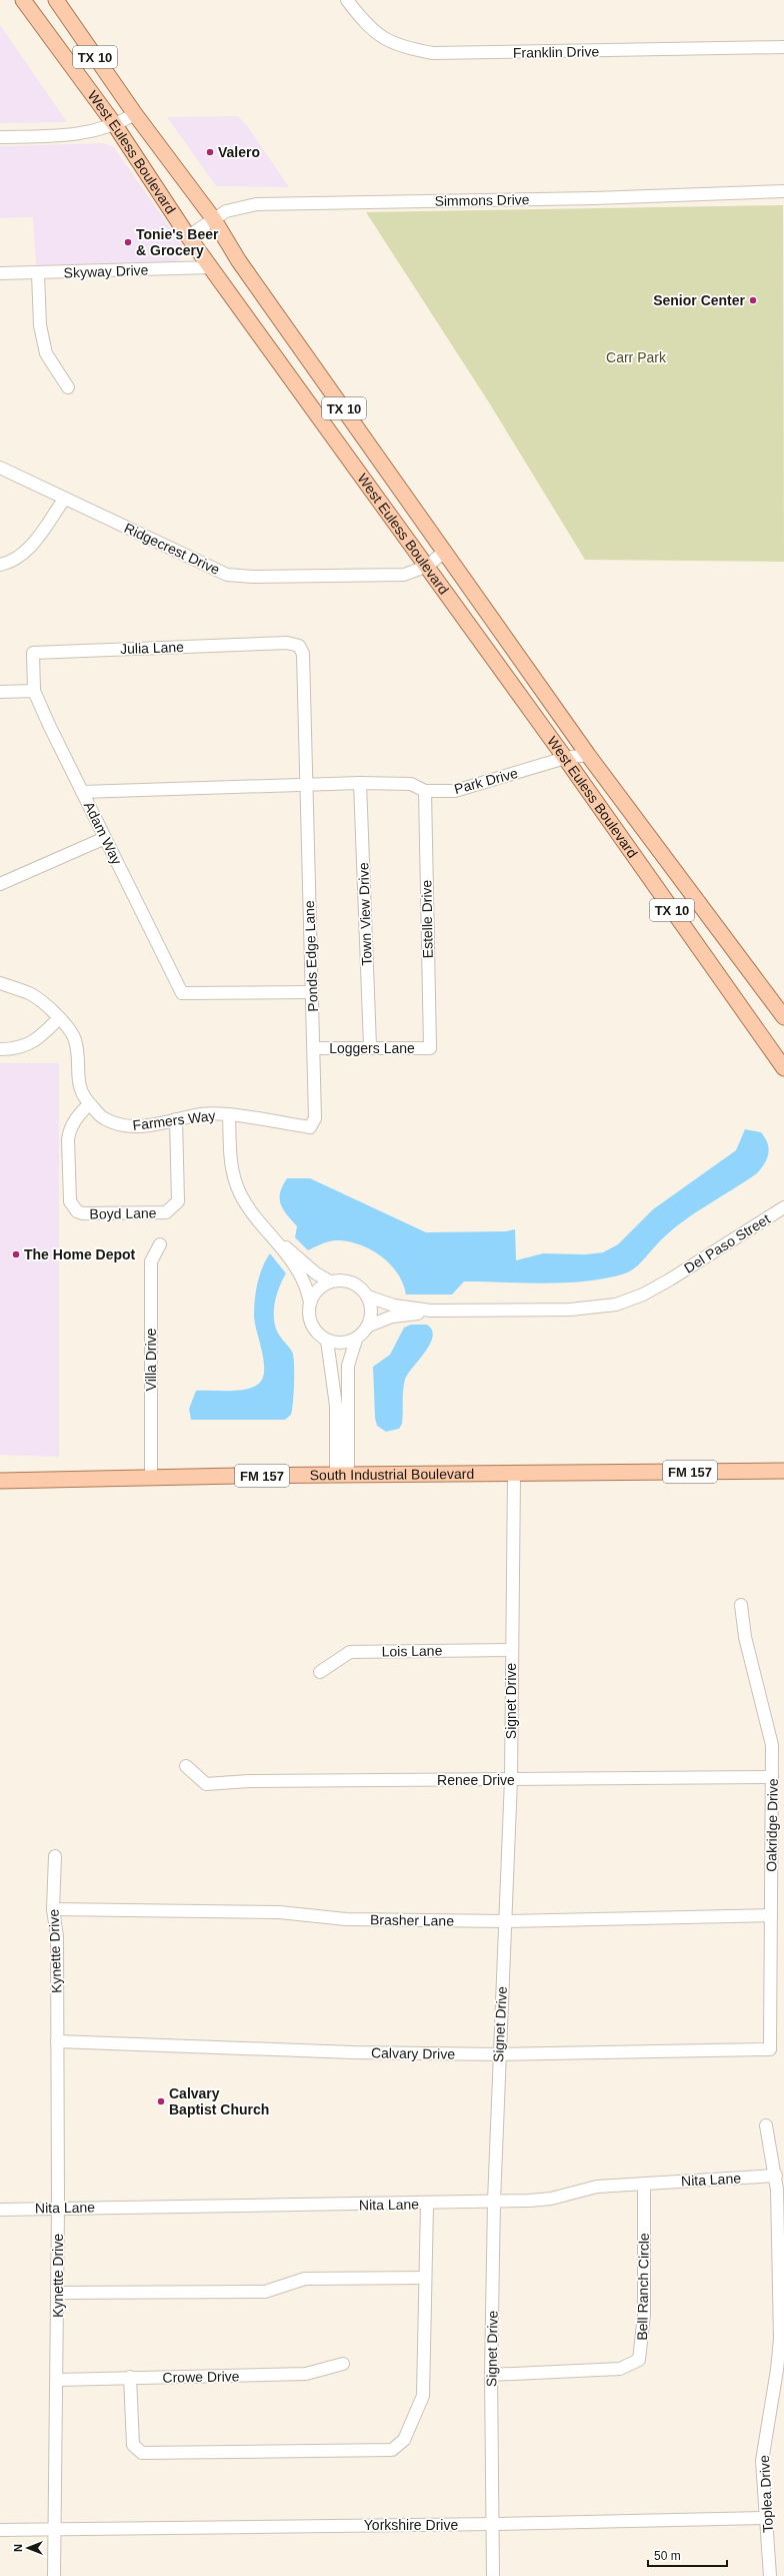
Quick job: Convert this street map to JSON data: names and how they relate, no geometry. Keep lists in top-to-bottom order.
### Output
{
  "streets": {
    "main road": [
      "TX 10",
      "West Euless Boulevard",
      "FM 157",
      "South Industrial Boulevard"
    ],
    "street": [
      "Franklin Drive",
      "Simmons Drive",
      "Skyway Drive",
      "Ridgecrest Drive",
      "Julia Lane",
      "Park Drive",
      "Adam Way",
      "Town View Drive",
      "Estelle Drive",
      "Ponds Edge Lane",
      "Loggers Lane",
      "Farmers Way",
      "Boyd Lane",
      "Del Paso Street",
      "Villa Drive",
      "Lois Lane",
      "Signet Drive",
      "Renee Drive",
      "Oakridge Drive",
      "Brasher Lane",
      "Kynette Drive",
      "Calvary Drive",
      "Nita Lane",
      "Bell Ranch Circle",
      "Crowe Drive",
      "Toplea Drive",
      "Yorkshire Drive"
    ]
  },
  "crossings": [
    ["West Euless Boulevard", "Simmons Drive"],
    ["West Euless Boulevard", "Skyway Drive"],
    ["West Euless Boulevard", "Ridgecrest Drive"],
    ["West Euless Boulevard", "Park Drive"],
    ["Julia Lane", "Adam Way"],
    ["Julia Lane", "Ponds Edge Lane"],
    ["Park Drive", "Adam Way"],
    ["Park Drive", "Town View Drive"],
    ["Park Drive", "Estelle Drive"],
    ["Park Drive", "Ponds Edge Lane"],
    ["Adam Way", "Ponds Edge Lane"],
    ["Town View Drive", "Loggers Lane"],
    ["Estelle Drive", "Loggers Lane"],
    ["Ponds Edge Lane", "Loggers Lane"],
    ["Ponds Edge Lane", "Farmers Way"],
    ["Farmers Way", "Boyd Lane"],
    ["Villa Drive", "South Industrial Boulevard"],
    ["South Industrial Boulevard", "Signet Drive"],
    ["Lois Lane", "Signet Drive"],
    ["Signet Drive", "Renee Drive"],
    ["Signet Drive", "Brasher Lane"],
    ["Signet Drive", "Calvary Drive"],
    ["Signet Drive", "Nita Lane"],
    ["Signet Drive", "Bell Ranch Circle"],
    ["Signet Drive", "Yorkshire Drive"],
    ["Renee Drive", "Oakridge Drive"],
    ["Oakridge Drive", "Brasher Lane"],
    ["Oakridge Drive", "Calvary Drive"],
    ["Brasher Lane", "Kynette Drive"],
    ["Kynette Drive", "Calvary Drive"],
    ["Kynette Drive", "Nita Lane"],
    ["Kynette Drive", "Crowe Drive"],
    ["Kynette Drive", "Yorkshire Drive"],
    ["Nita Lane", "Bell Ranch Circle"],
    ["Nita Lane", "Toplea Drive"],
    ["Toplea Drive", "Yorkshire Drive"]
  ],
  "parks": ["Carr Park"],
  "places": [
    "Valero",
    "Tonie's Beer & Grocery",
    "Senior Center",
    "The Home Depot",
    "Calvary Baptist Church"
  ],
  "scale_bar": "50 m",
  "north": "left"
}
